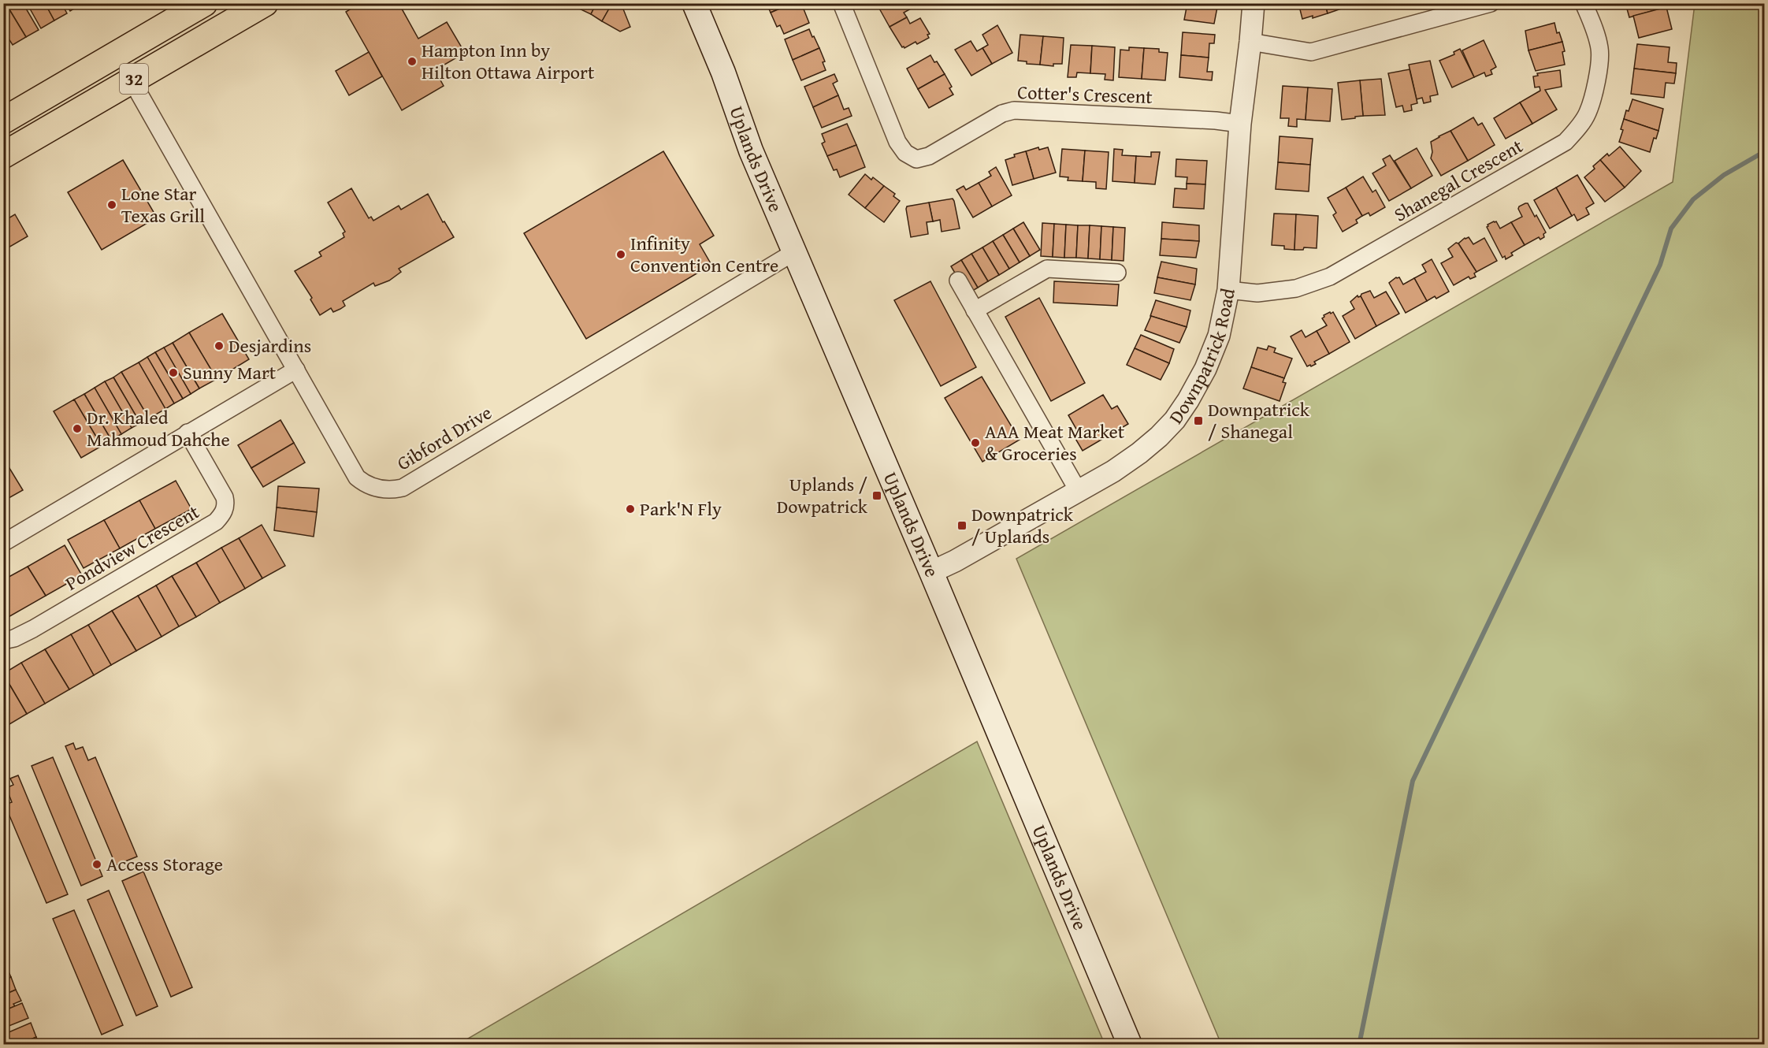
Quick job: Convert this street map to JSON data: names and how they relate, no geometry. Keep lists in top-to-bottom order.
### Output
{
  "streets": {
    "main road": ["32", "Uplands Drive"],
    "street": [
      "Cotter's Crescent",
      "Shanegal Crescent",
      "Downpatrick Road",
      "Gibford Drive",
      "Pondview Crescent"
    ]
  },
  "crossings": [
    ["32", "Gibford Drive"],
    ["Cotter's Crescent", "Downpatrick Road"],
    ["Uplands Drive", "Downpatrick Road"],
    ["Uplands Drive", "Gibford Drive"],
    ["Shanegal Crescent", "Downpatrick Road"]
  ],
  "places": {
    "other": [
      "Hampton Inn by Hilton Ottawa Airport",
      "Lone Star Texas Grill",
      "Infinity Convention Centre",
      "Desjardins",
      "Sunny Mart",
      "Dr. Khaled Mahmoud Dahche",
      "AAA Meat Market & Groceries",
      "Park'N Fly",
      "Access Storage"
    ],
    "transit": ["Downpatrick / Shanegal", "Uplands / Dowpatrick", "Downpatrick / Uplands"]
  }
}
